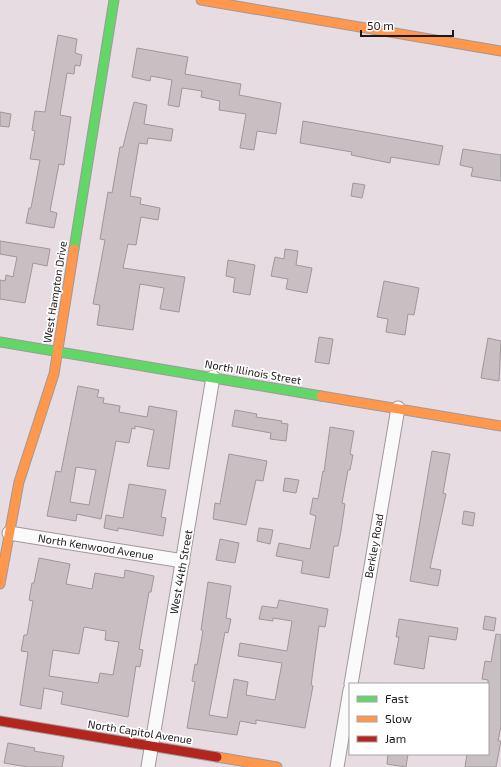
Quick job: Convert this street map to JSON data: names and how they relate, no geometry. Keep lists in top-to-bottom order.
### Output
{
  "streets": {
    "street": [
      "West Hampton Drive",
      "North Illinois Street",
      "Berkley Road",
      "North Kenwood Avenue",
      "West 44th Street",
      "North Capitol Avenue"
    ]
  },
  "crossings": [
    ["West Hampton Drive", "North Illinois Street"],
    ["West Hampton Drive", "North Kenwood Avenue"],
    ["North Illinois Street", "Berkley Road"],
    ["North Illinois Street", "West 44th Street"],
    ["North Kenwood Avenue", "West 44th Street"],
    ["West 44th Street", "North Capitol Avenue"]
  ],
  "legend": ["Fast", "Slow", "Jam"],
  "scale_bar": "50 m"
}
